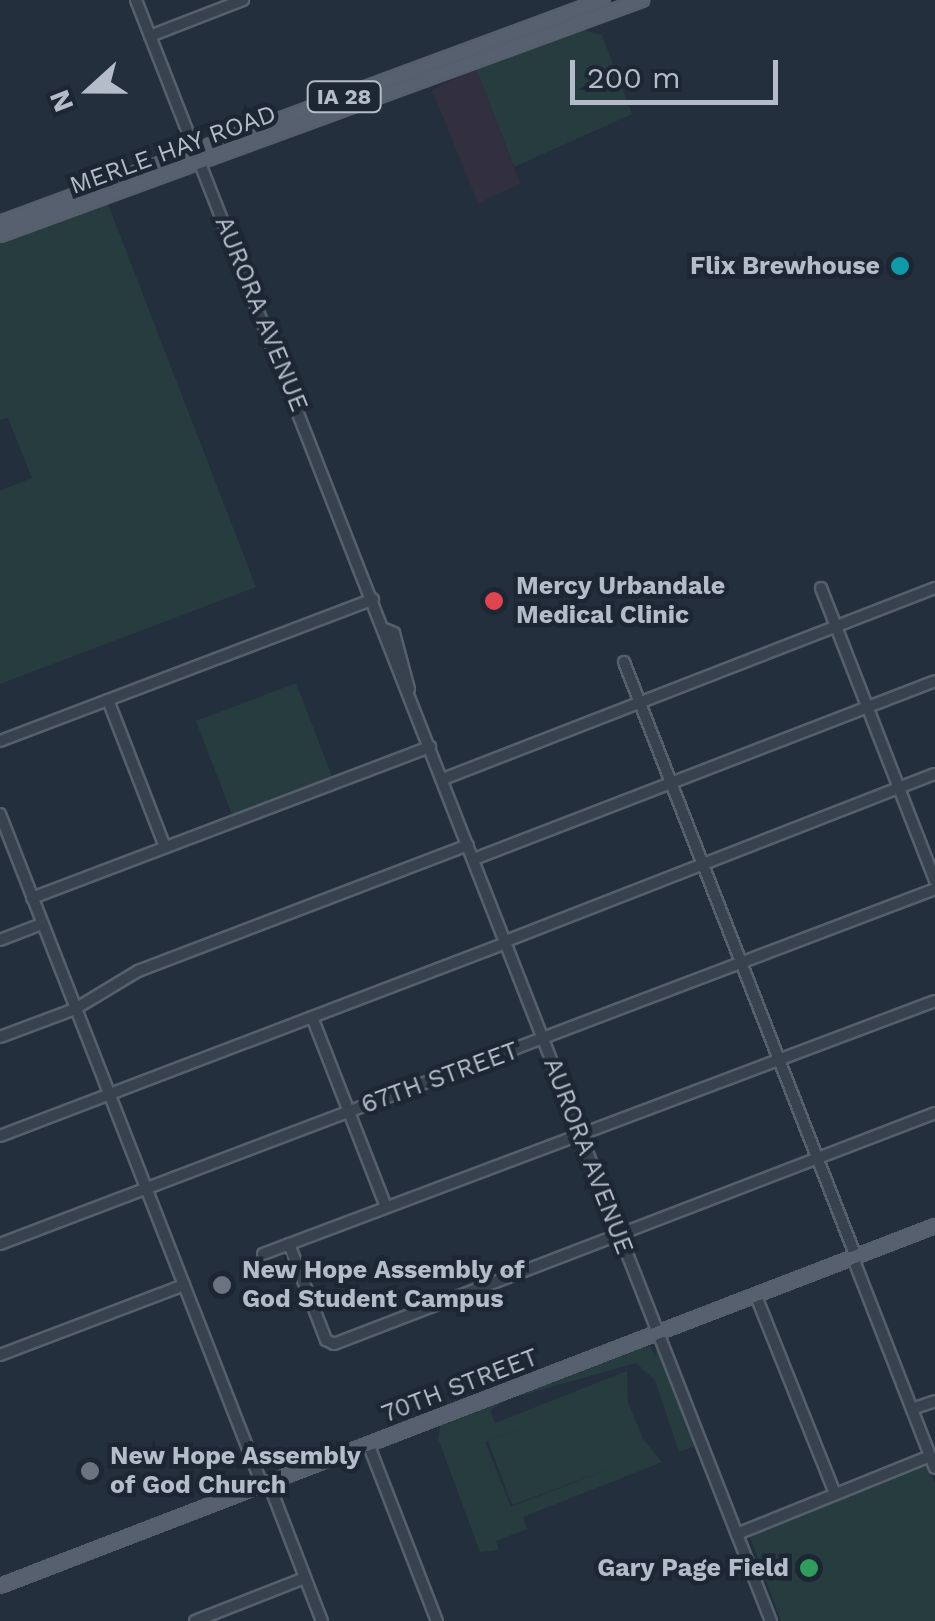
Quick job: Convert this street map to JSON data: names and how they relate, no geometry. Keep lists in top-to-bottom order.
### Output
{
  "streets": {
    "main road": ["IA 28", "MERLE HAY ROAD", "70TH STREET"],
    "street": ["AURORA AVENUE", "67TH STREET"]
  },
  "crossings": [
    ["MERLE HAY ROAD", "AURORA AVENUE"],
    ["AURORA AVENUE", "67TH STREET"],
    ["AURORA AVENUE", "70TH STREET"]
  ],
  "places": [
    "Flix Brewhouse",
    "Mercy Urbandale Medical Clinic",
    "New Hope Assembly of God Student Campus",
    "New Hope Assembly of God Church",
    "Gary Page Field"
  ],
  "scale_bar": "200 m",
  "north": "left"
}
